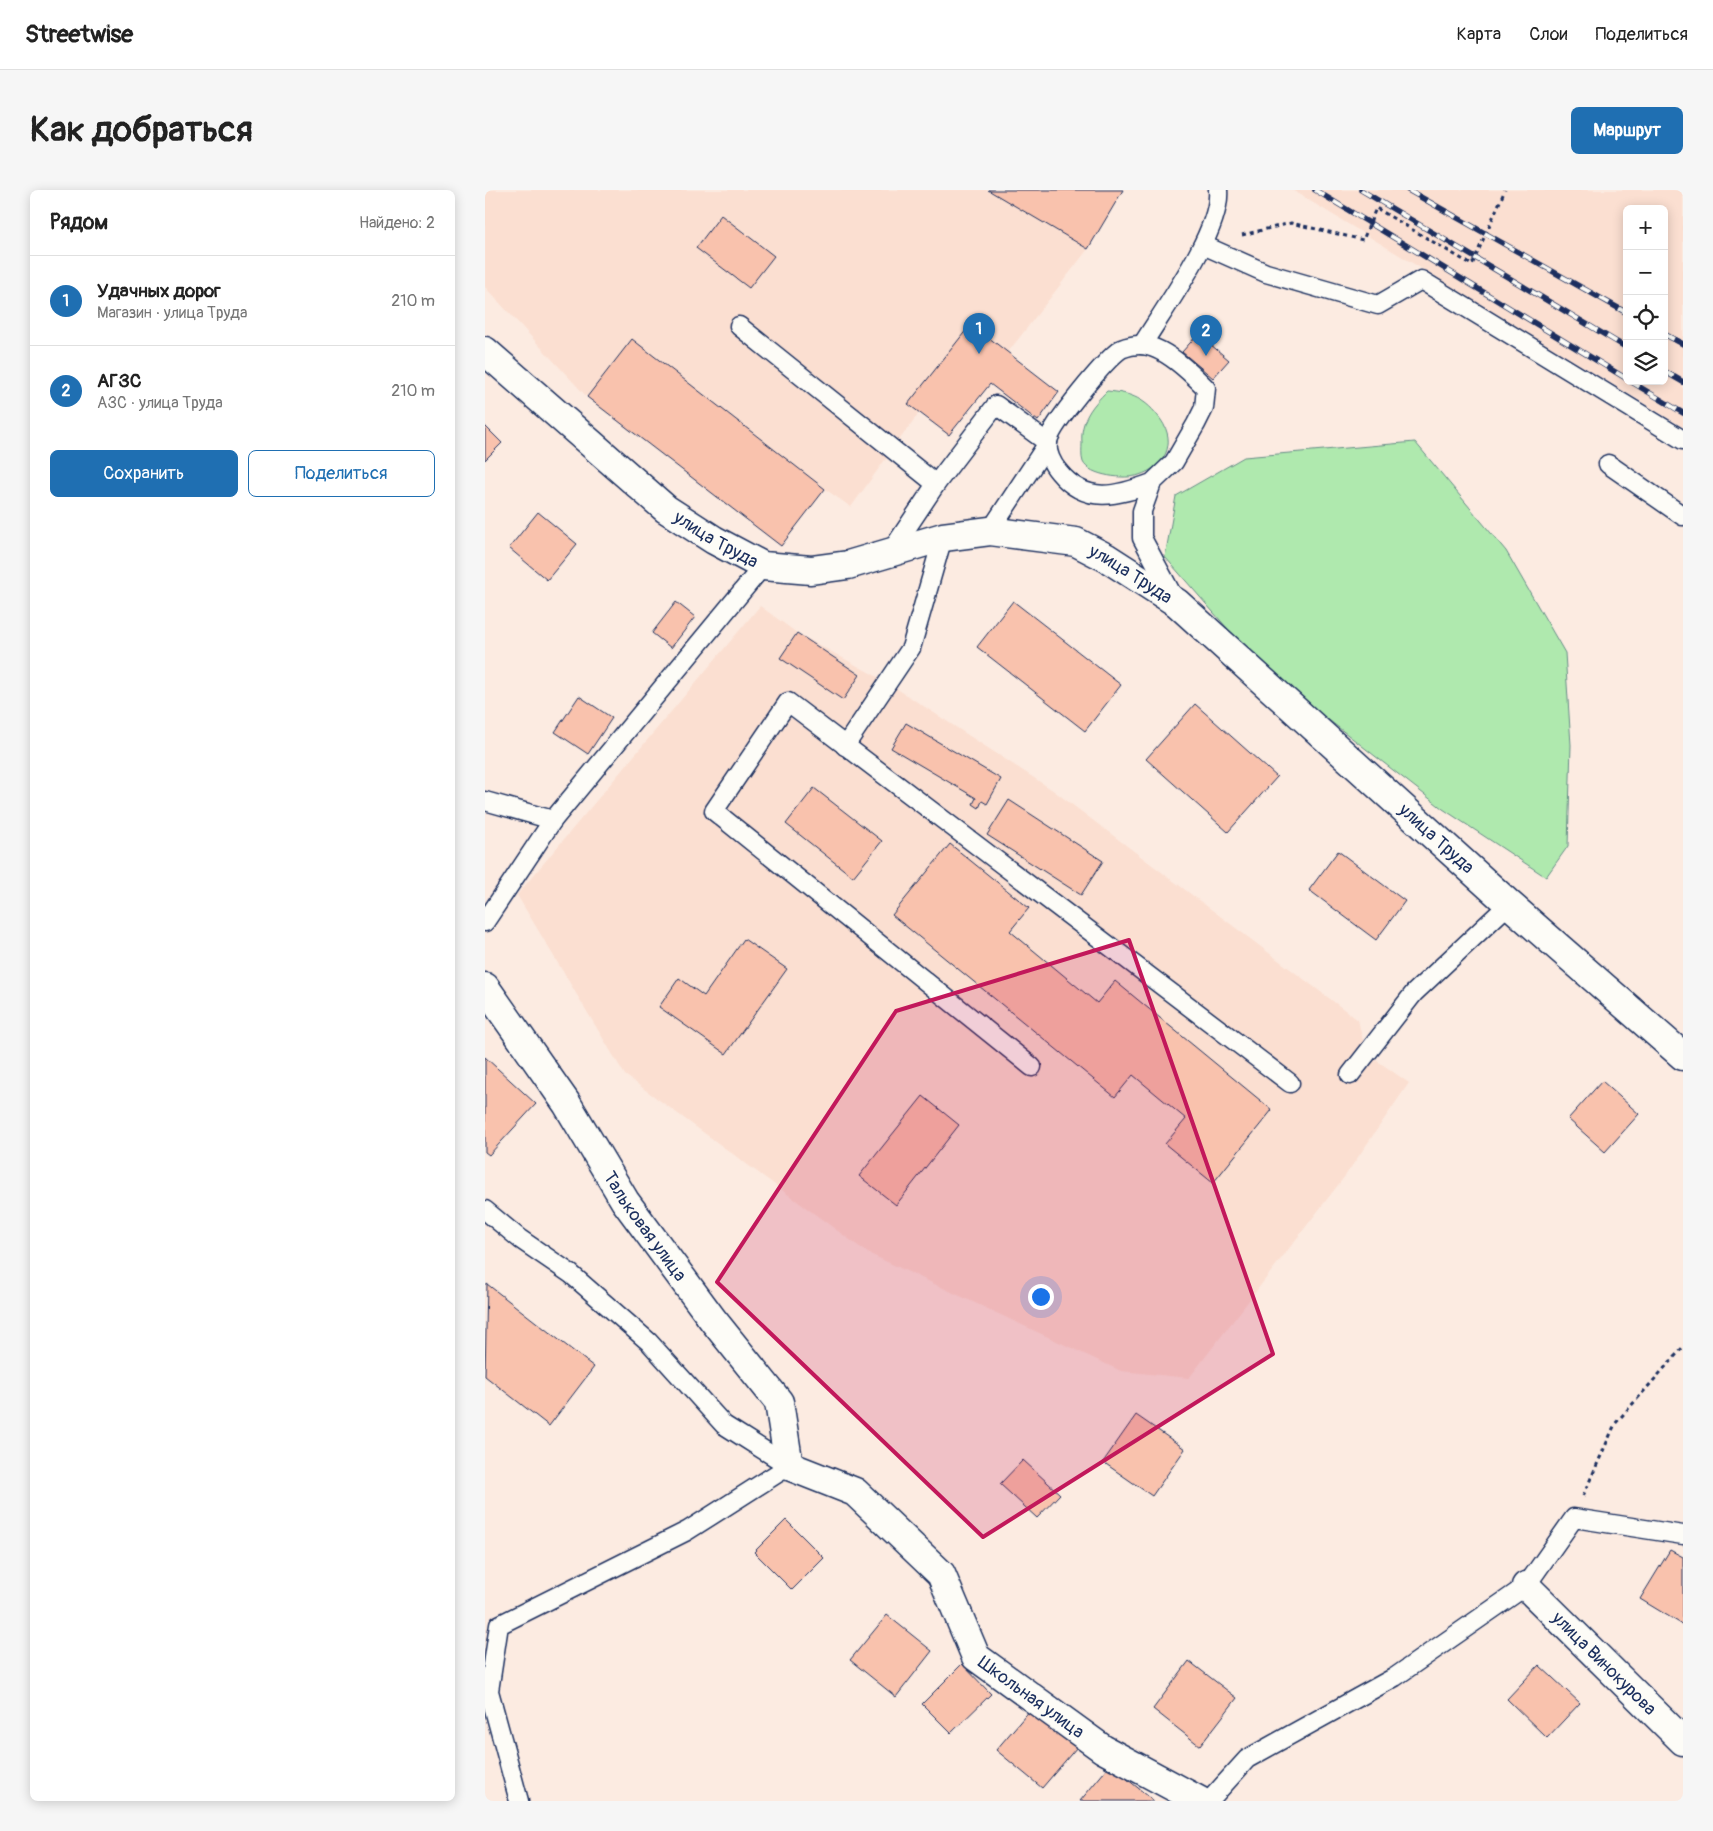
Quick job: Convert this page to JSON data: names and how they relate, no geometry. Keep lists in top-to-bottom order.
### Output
{
  "streets": {
    "main road": [
      "улица Труда",
      "Тальковая улица",
      "улица Винокурова",
      "Школьная улица"
    ]
  },
  "crossings": [
    ["Тальковая улица", "Школьная улица"]
  ],
  "page": {
    "header": "Streetwise",
    "nav": ["Карта", "Слои", "Поделиться"],
    "buttons": [
      "Маршрут",
      ["Сохранить", "Поделиться"]
    ],
    "title": "Как добраться",
    "heading": ["Рядом", "Найдено: 2"],
    "map_buttons": ["+", "−"],
    "list": [
      {
        "mark": "1",
        "name": "Удачных дорог",
        "note": "Магазин · улица Труда",
        "value": "210 m"
      },
      {
        "mark": "2",
        "name": "АГЗС",
        "note": "АЗС · улица Труда",
        "value": "210 m"
      }
    ],
    "pins": ["1", "2"]
  }
}
